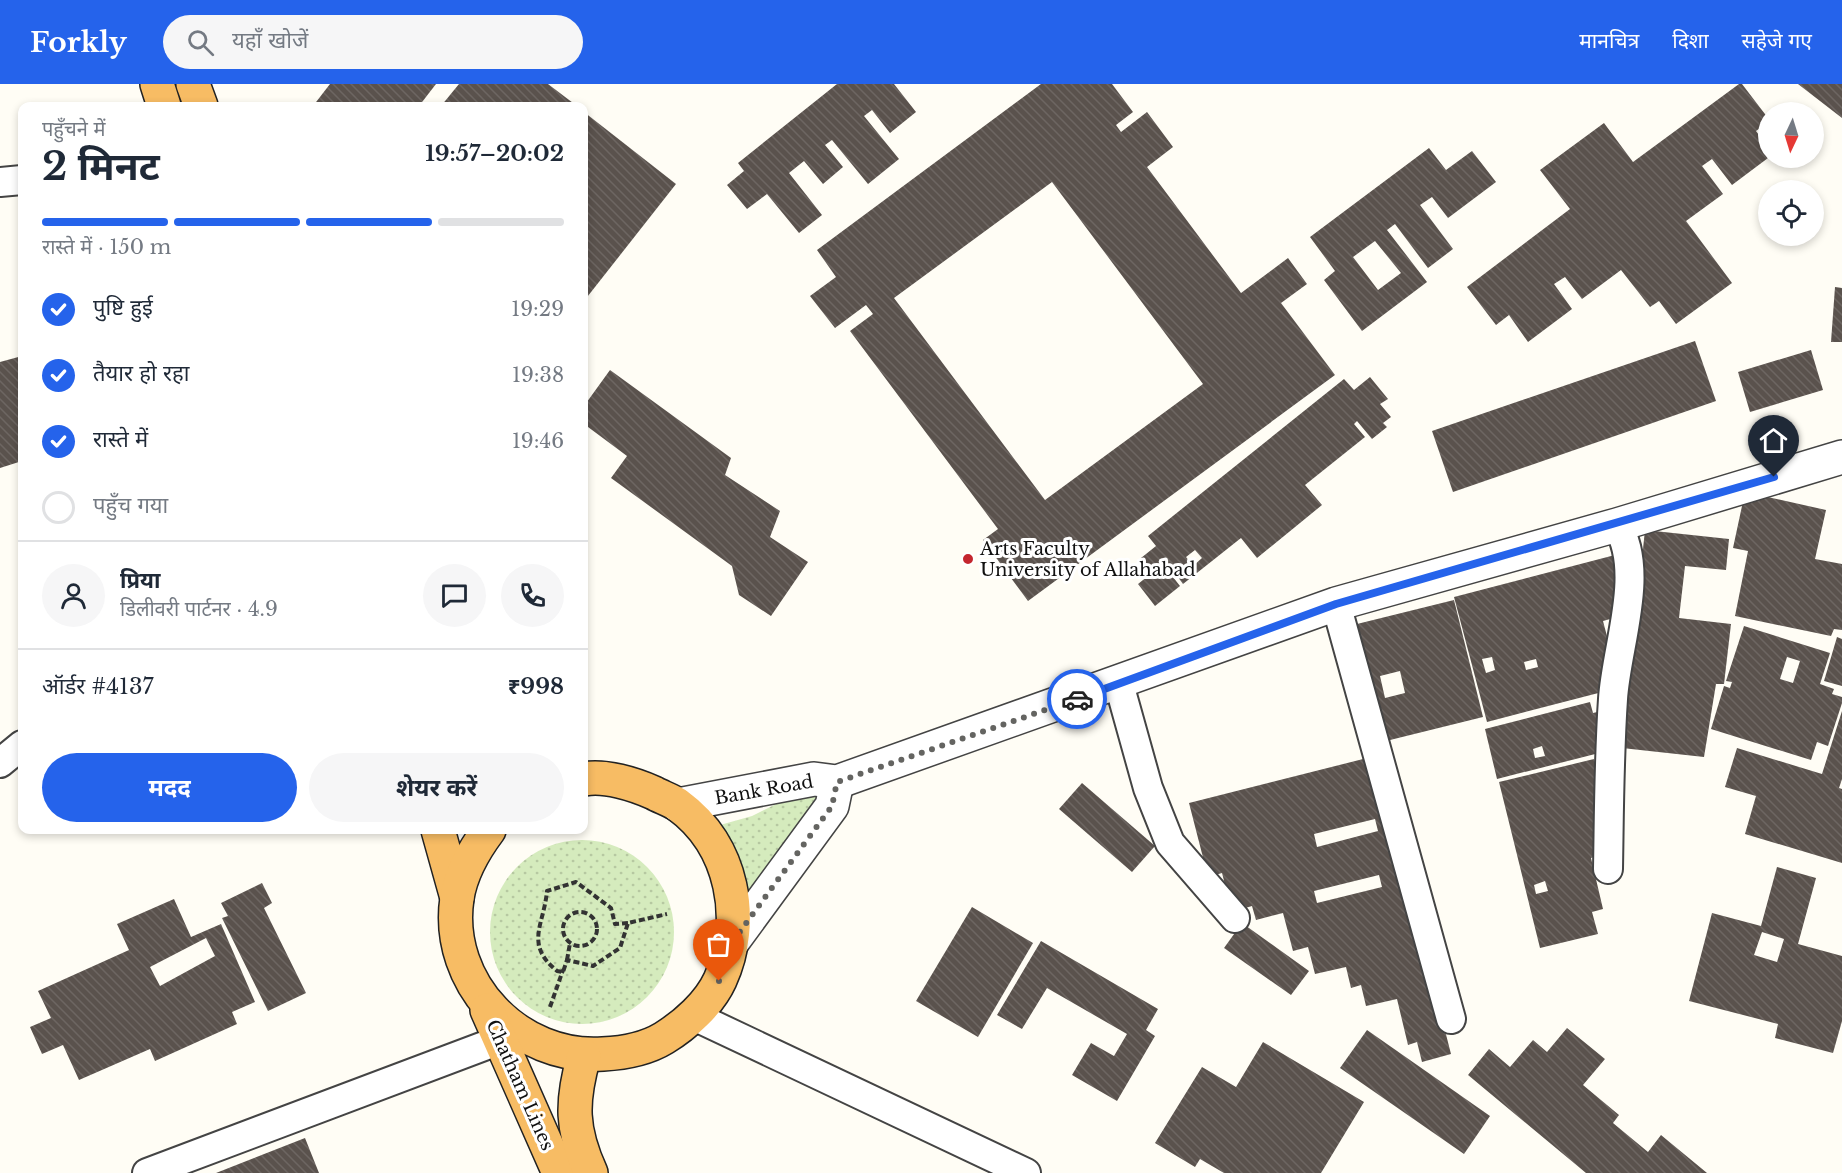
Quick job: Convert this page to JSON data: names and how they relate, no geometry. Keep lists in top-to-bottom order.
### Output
{
  "streets": {
    "highway": ["Chatham Lines"],
    "street": ["Bank Road"]
  },
  "crossings": [
    ["Bank Road", "Chatham Lines"]
  ],
  "places": ["Arts Faculty University of Allahabad"],
  "north": "bottom",
  "page": {
    "header": "Forkly",
    "search": "यहाँ खोजें",
    "nav": ["मानचित्र", "दिशा", "सहेजे गए"],
    "heading": ["2 मिनट", "पहुँचने में", "19:57–20:02"],
    "panel": [
      "प्रिया",
      "डिलीवरी पार्टनर · 4.9",
      "ऑर्डर #4137",
      "₹998"
    ],
    "bar": "रास्ते में · 150 m",
    "list": [
      ["पुष्टि हुई", "19:29"],
      ["तैयार हो रहा", "19:38"],
      ["रास्ते में", "19:46"],
      "पहुँच गया"
    ],
    "buttons": ["मदद", "शेयर करें"]
  }
}
